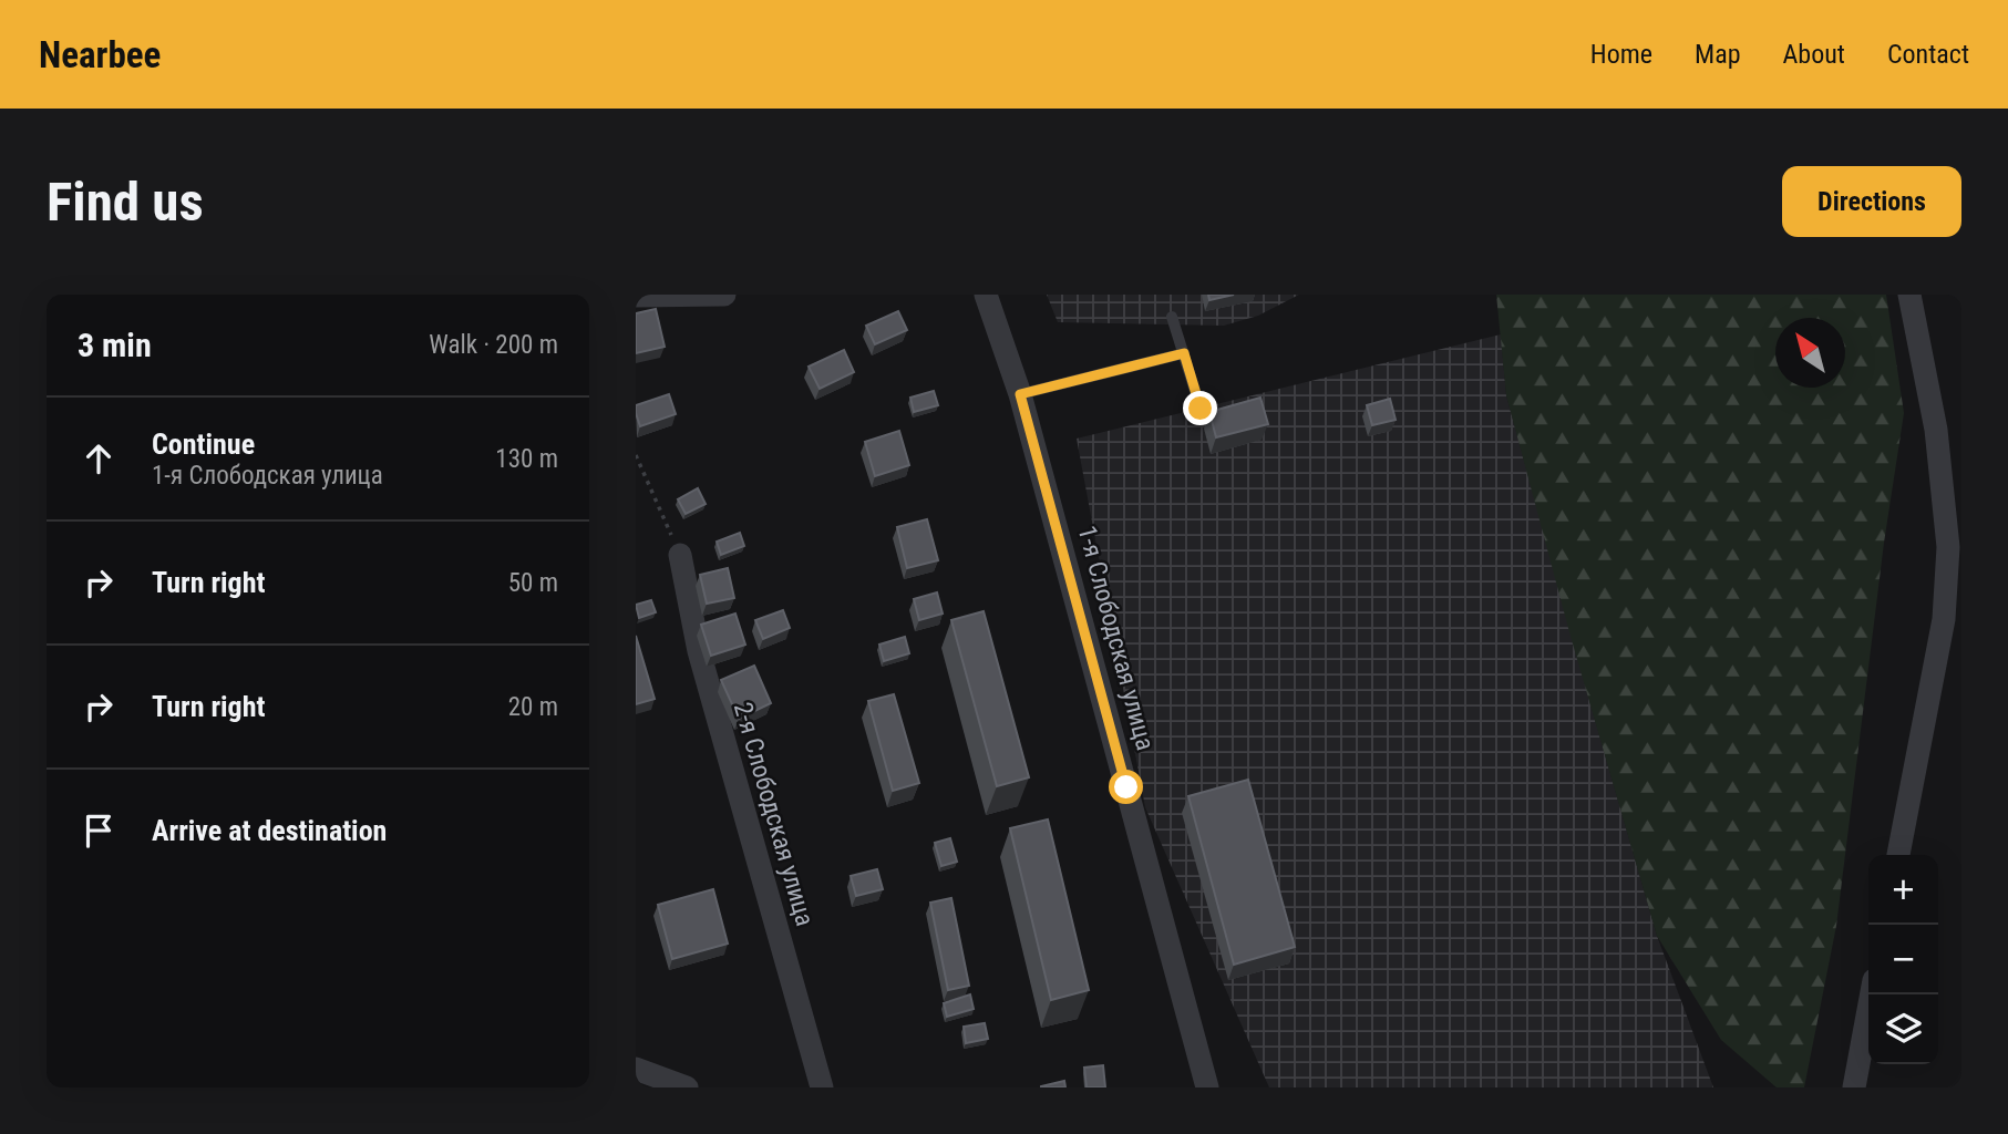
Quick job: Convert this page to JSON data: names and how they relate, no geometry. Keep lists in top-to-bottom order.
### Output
{
  "streets": {
    "street": ["1-я Слободская улица", "2-я Слободская улица"]
  },
  "north": "top left",
  "page": {
    "header": "Nearbee",
    "nav": [
      "Home",
      "Map",
      "About",
      "Contact"
    ],
    "buttons": "Directions",
    "title": "Find us",
    "heading": ["3 min", "Walk · 200 m"],
    "list": [
      ["Continue", "1-я Слободская улица", "130 m"],
      ["Turn right", "50 m"],
      ["Turn right", "20 m"],
      "Arrive at destination"
    ],
    "map_buttons": ["+", "−"]
  }
}
